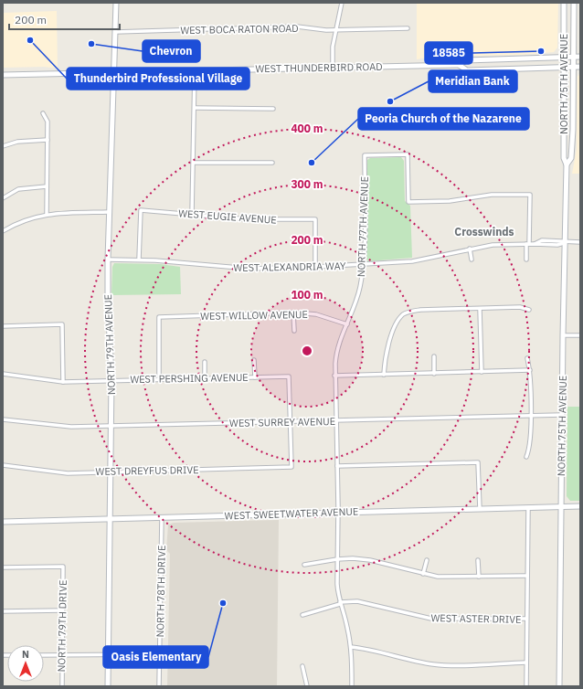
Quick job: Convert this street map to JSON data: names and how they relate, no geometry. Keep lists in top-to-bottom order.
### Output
{
  "streets": {
    "main road": [
      "WEST THUNDERBIRD ROAD",
      "NORTH 75TH AVENUE",
      "NORTH 79TH AVENUE",
      "WEST SWEETWATER AVENUE"
    ],
    "street": [
      "WEST BOCA RATON ROAD",
      "WEST EUGIE AVENUE",
      "NORTH 77TH AVENUE",
      "WEST ALEXANDRIA WAY",
      "WEST WILLOW AVENUE",
      "WEST PERSHING AVENUE",
      "WEST SURREY AVENUE",
      "WEST DREYFUS DRIVE",
      "NORTH 78TH DRIVE",
      "WEST ASTER DRIVE",
      "NORTH 79TH DRIVE"
    ]
  },
  "crossings": [
    ["WEST BOCA RATON ROAD", "NORTH 79TH AVENUE"],
    ["WEST THUNDERBIRD ROAD", "NORTH 75TH AVENUE"],
    ["WEST THUNDERBIRD ROAD", "NORTH 79TH AVENUE"],
    ["NORTH 75TH AVENUE", "WEST ALEXANDRIA WAY"],
    ["NORTH 75TH AVENUE", "WEST SURREY AVENUE"],
    ["NORTH 75TH AVENUE", "WEST SWEETWATER AVENUE"],
    ["WEST EUGIE AVENUE", "WEST ALEXANDRIA WAY"],
    ["NORTH 77TH AVENUE", "WEST ALEXANDRIA WAY"],
    ["NORTH 77TH AVENUE", "WEST WILLOW AVENUE"],
    ["NORTH 77TH AVENUE", "WEST SURREY AVENUE"],
    ["NORTH 77TH AVENUE", "WEST SWEETWATER AVENUE"],
    ["NORTH 77TH AVENUE", "WEST ASTER DRIVE"],
    ["WEST ALEXANDRIA WAY", "NORTH 79TH AVENUE"],
    ["WEST WILLOW AVENUE", "WEST PERSHING AVENUE"],
    ["NORTH 79TH AVENUE", "WEST PERSHING AVENUE"],
    ["NORTH 79TH AVENUE", "WEST SURREY AVENUE"],
    ["NORTH 79TH AVENUE", "WEST DREYFUS DRIVE"],
    ["NORTH 79TH AVENUE", "WEST SWEETWATER AVENUE"],
    ["WEST PERSHING AVENUE", "WEST SURREY AVENUE"],
    ["WEST PERSHING AVENUE", "WEST DREYFUS DRIVE"],
    ["WEST SURREY AVENUE", "WEST DREYFUS DRIVE"],
    ["WEST SWEETWATER AVENUE", "NORTH 78TH DRIVE"]
  ],
  "districts": ["Crosswinds"],
  "places": [
    "Thunderbird Professional Village",
    "Chevron",
    "18585",
    "Meridian Bank",
    "Peoria Church of the Nazarene",
    "Oasis Elementary"
  ],
  "scale_bar": "200 m",
  "north": "top",
  "rings": [
    "400 m",
    "300 m",
    "200 m",
    "100 m"
  ]
}
